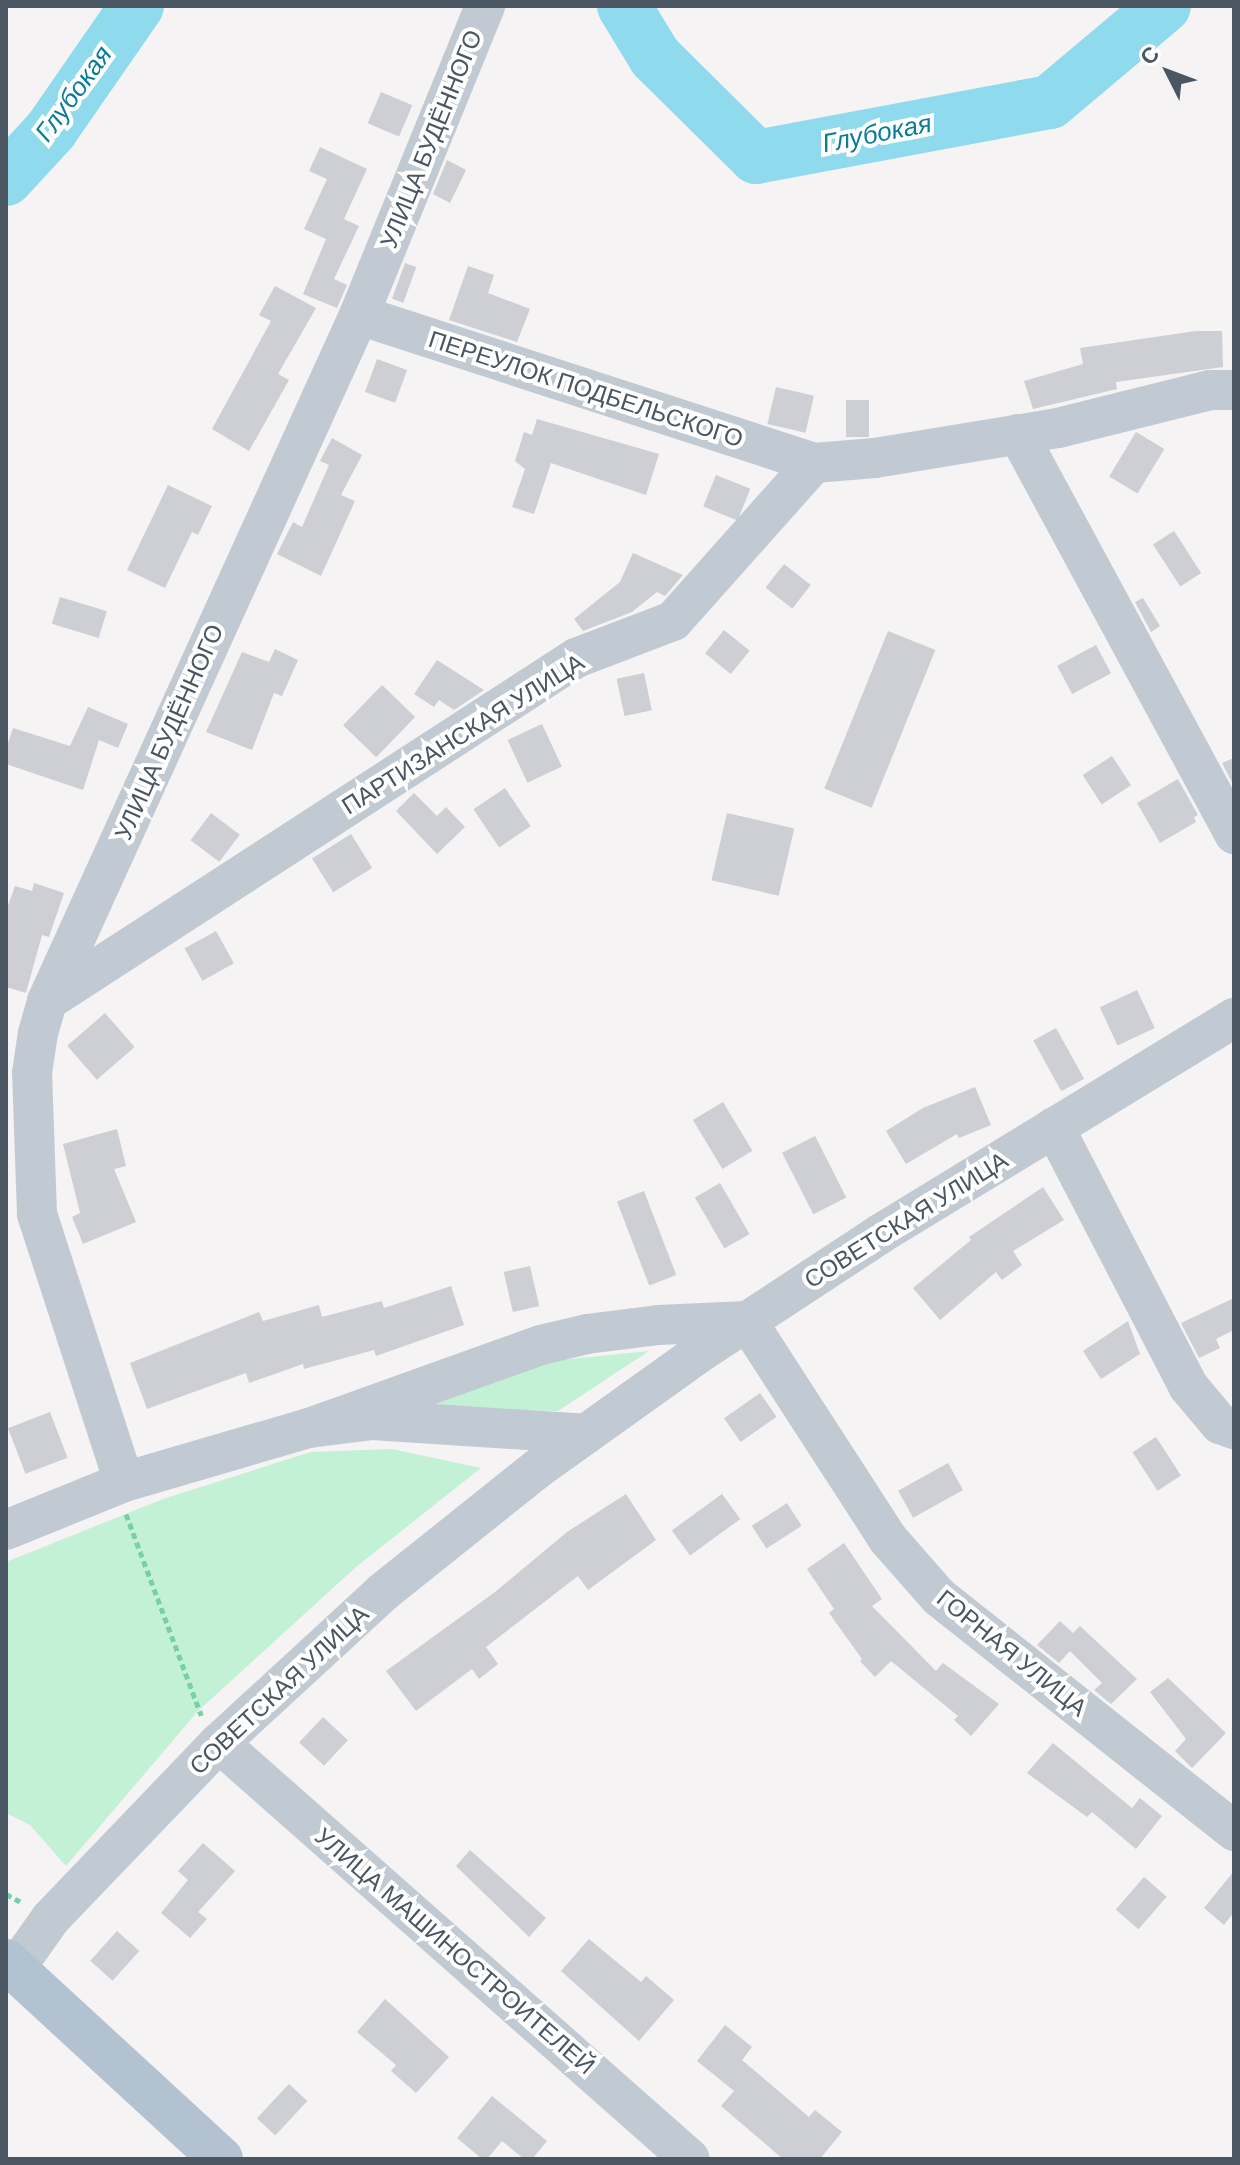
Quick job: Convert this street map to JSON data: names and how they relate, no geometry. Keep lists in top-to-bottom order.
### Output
{
  "streets": {
    "street": [
      "УЛИЦА БУДЁННОГО",
      "ПЕРЕУЛОК ПОДБЕЛЬСКОГО",
      "ПАРТИЗАНСКАЯ УЛИЦА",
      "СОВЕТСКАЯ УЛИЦА",
      "ГОРНАЯ УЛИЦА",
      "УЛИЦА МАШИНОСТРОИТЕЛЕЙ"
    ]
  },
  "crossings": [
    ["УЛИЦА БУДЁННОГО", "ПЕРЕУЛОК ПОДБЕЛЬСКОГО"],
    ["УЛИЦА БУДЁННОГО", "ПАРТИЗАНСКАЯ УЛИЦА"],
    ["ПЕРЕУЛОК ПОДБЕЛЬСКОГО", "ПАРТИЗАНСКАЯ УЛИЦА"],
    ["СОВЕТСКАЯ УЛИЦА", "ГОРНАЯ УЛИЦА"],
    ["СОВЕТСКАЯ УЛИЦА", "УЛИЦА МАШИНОСТРОИТЕЛЕЙ"]
  ],
  "water": ["Глубокая"],
  "north": "top left"
}
